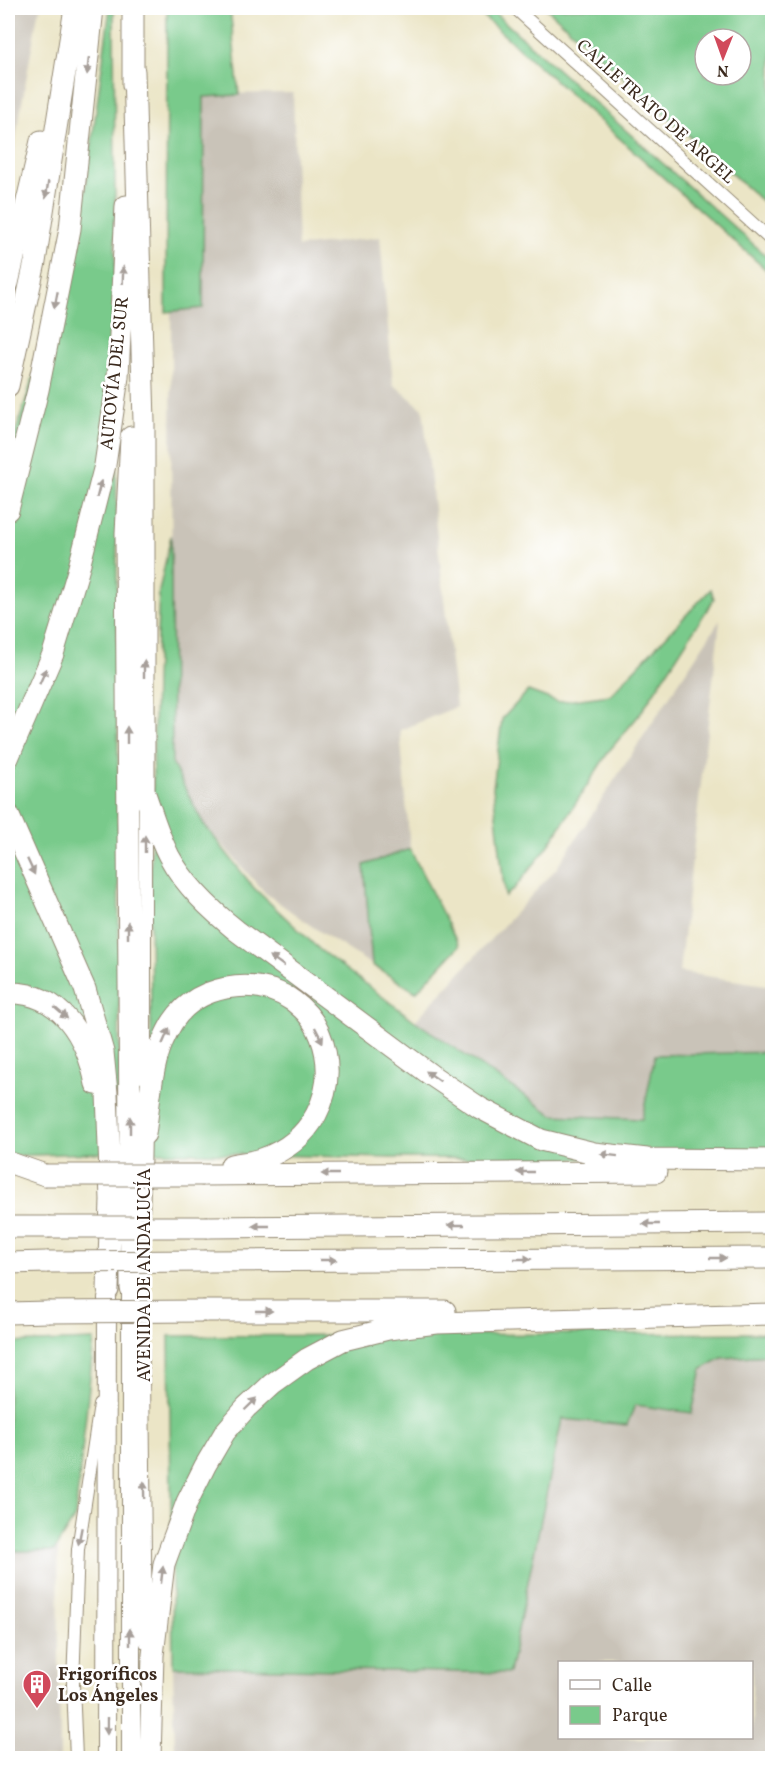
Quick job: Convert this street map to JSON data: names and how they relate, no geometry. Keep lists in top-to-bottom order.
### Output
{
  "streets": {
    "highway": ["AUTOVÍA DEL SUR"],
    "main road": ["AVENIDA DE ANDALUCÍA"],
    "street": ["CALLE TRATO DE ARGEL"]
  },
  "places": {
    "building": ["Frigoríficos Los Ángeles"]
  },
  "legend": ["Calle", "Parque"],
  "north": "bottom"
}
